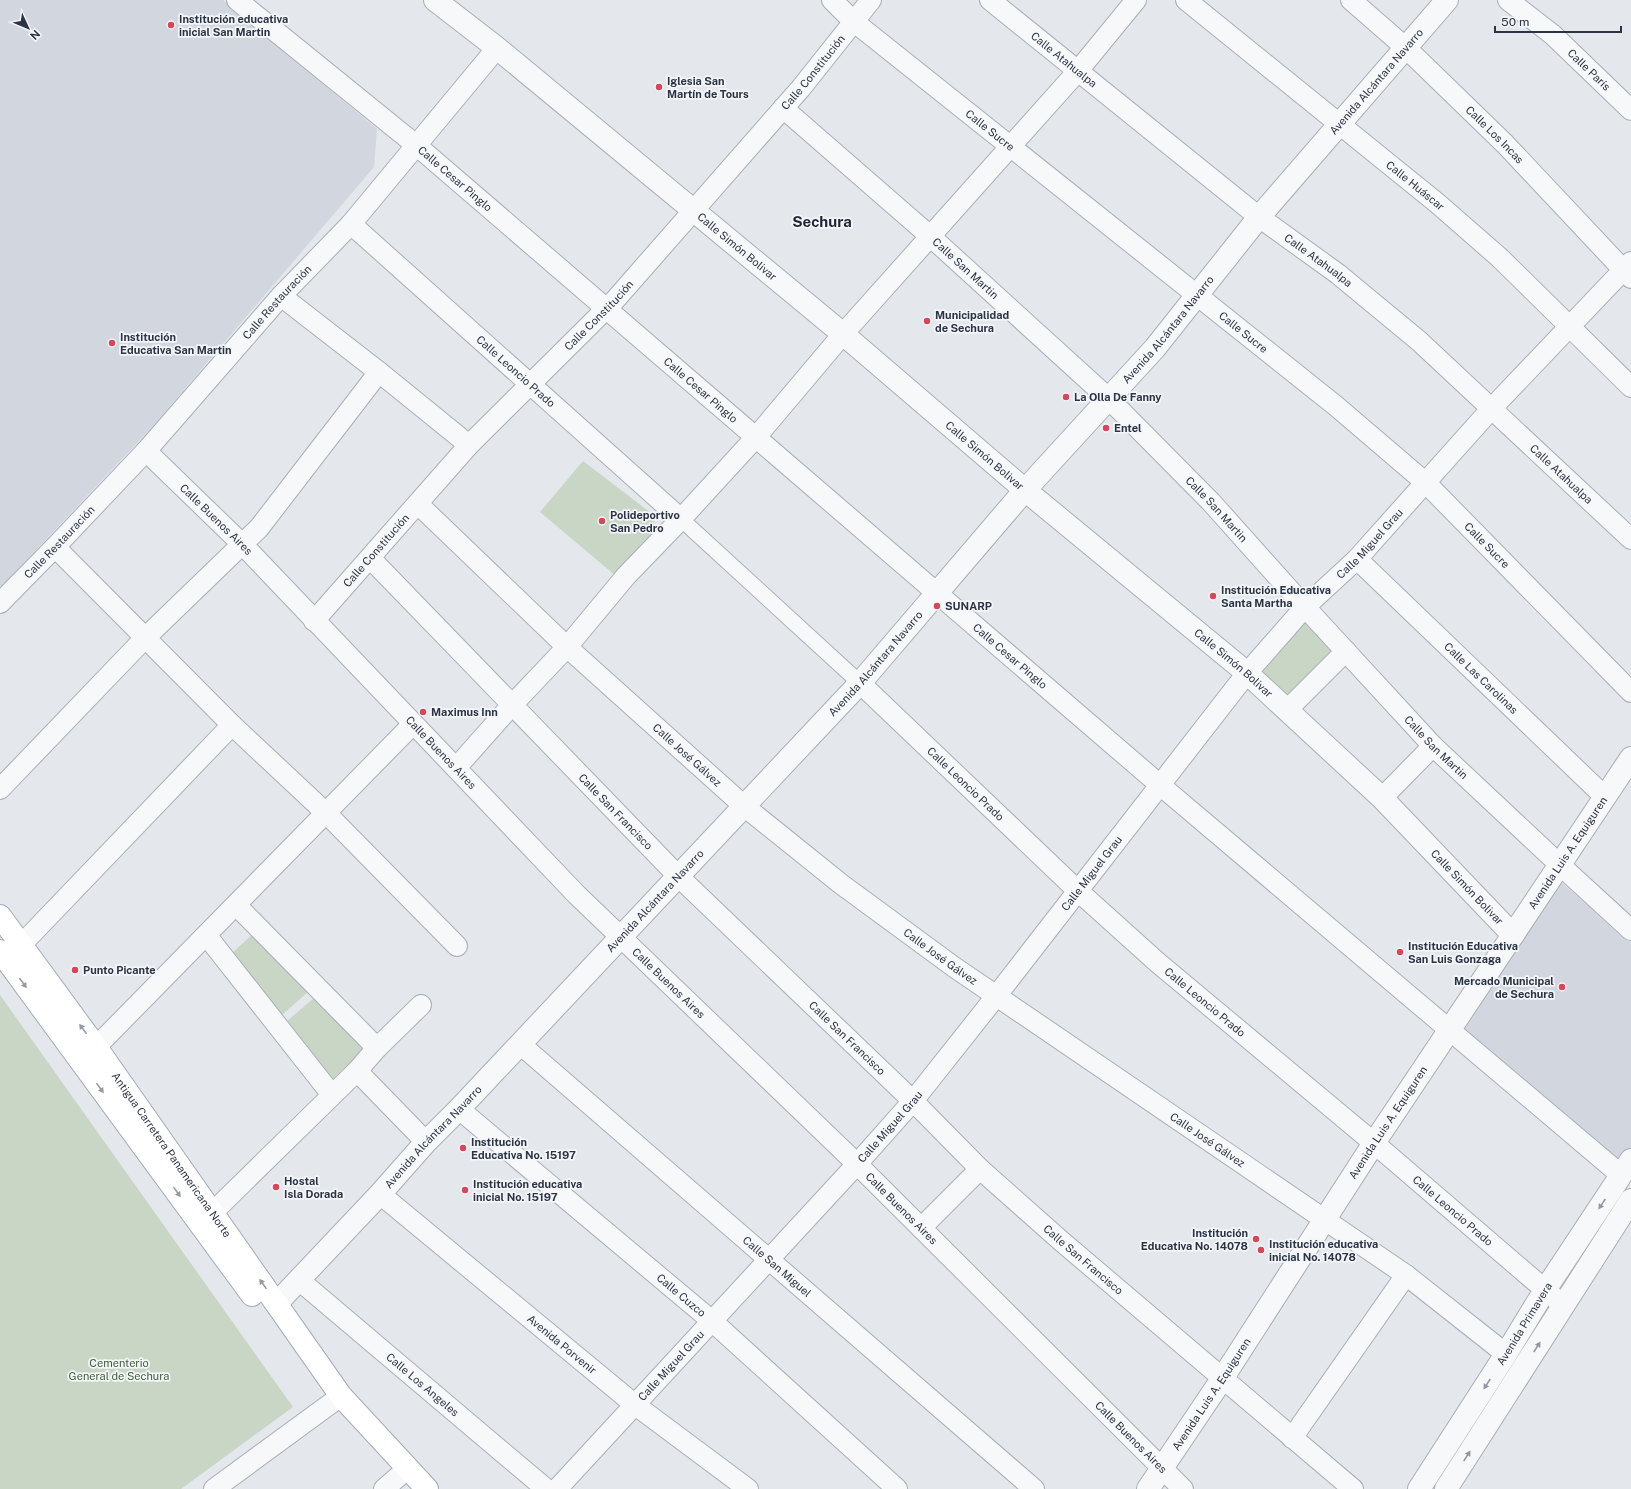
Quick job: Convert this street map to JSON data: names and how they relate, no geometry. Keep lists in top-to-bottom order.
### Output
{
  "streets": {
    "main road": ["Antigua Carretera Panamericana Norte"],
    "street": [
      "Calle Atahualpa",
      "Calle París",
      "Calle Constitución",
      "Avenida Alcántara Navarro",
      "Calle Sucre",
      "Calle Los Incas",
      "Calle Cesar Pinglo",
      "Calle Huáscar",
      "Calle Simón Bolivar",
      "Calle San Martin",
      "Calle Restauración",
      "Calle Leoncio Prado",
      "Calle Buenos Aires",
      "Calle Miguel Grau",
      "Calle Las Carolinas",
      "Calle José Gálvez",
      "Calle San Francisco",
      "Avenida Luis A. Equiguren",
      "Calle San Miguel",
      "Calle Cuzco",
      "Avenida Primavera",
      "Avenida Porvenir",
      "Calle Los Angeles"
    ]
  },
  "crossings": [
    ["Calle Atahualpa", "Avenida Alcántara Navarro"],
    ["Calle Atahualpa", "Calle Miguel Grau"],
    ["Calle Constitución", "Calle Sucre"],
    ["Calle Constitución", "Calle Cesar Pinglo"],
    ["Calle Constitución", "Calle Simón Bolivar"],
    ["Calle Constitución", "Calle San Martin"],
    ["Calle Constitución", "Calle Leoncio Prado"],
    ["Calle Constitución", "Calle Buenos Aires"],
    ["Calle Constitución", "Calle José Gálvez"],
    ["Calle Constitución", "Calle San Francisco"],
    ["Avenida Alcántara Navarro", "Calle Sucre"],
    ["Avenida Alcántara Navarro", "Calle Los Incas"],
    ["Avenida Alcántara Navarro", "Calle Cesar Pinglo"],
    ["Avenida Alcántara Navarro", "Calle Huáscar"],
    ["Avenida Alcántara Navarro", "Calle Simón Bolivar"],
    ["Avenida Alcántara Navarro", "Calle San Martin"],
    ["Avenida Alcántara Navarro", "Calle Leoncio Prado"],
    ["Avenida Alcántara Navarro", "Calle Buenos Aires"],
    ["Avenida Alcántara Navarro", "Calle José Gálvez"],
    ["Avenida Alcántara Navarro", "Calle San Francisco"],
    ["Avenida Alcántara Navarro", "Antigua Carretera Panamericana Norte"],
    ["Avenida Alcántara Navarro", "Calle San Miguel"],
    ["Avenida Alcántara Navarro", "Calle Cuzco"],
    ["Avenida Alcántara Navarro", "Avenida Porvenir"],
    ["Avenida Alcántara Navarro", "Calle Los Angeles"],
    ["Calle Sucre", "Calle Miguel Grau"],
    ["Calle Los Incas", "Calle Miguel Grau"],
    ["Calle Cesar Pinglo", "Calle Restauración"],
    ["Calle Cesar Pinglo", "Calle Miguel Grau"],
    ["Calle Cesar Pinglo", "Avenida Luis A. Equiguren"],
    ["Calle Cesar Pinglo", "Avenida Primavera"],
    ["Calle Huáscar", "Calle Miguel Grau"],
    ["Calle Simón Bolivar", "Calle Restauración"],
    ["Calle Simón Bolivar", "Calle Miguel Grau"],
    ["Calle Simón Bolivar", "Avenida Luis A. Equiguren"],
    ["Calle San Martin", "Calle Miguel Grau"],
    ["Calle San Martin", "Avenida Luis A. Equiguren"],
    ["Calle Restauración", "Calle Leoncio Prado"],
    ["Calle Restauración", "Calle Buenos Aires"],
    ["Calle Leoncio Prado", "Calle Miguel Grau"],
    ["Calle Leoncio Prado", "Avenida Luis A. Equiguren"],
    ["Calle Leoncio Prado", "Avenida Primavera"],
    ["Calle Buenos Aires", "Calle Miguel Grau"],
    ["Calle Buenos Aires", "Avenida Luis A. Equiguren"],
    ["Calle Miguel Grau", "Calle Las Carolinas"],
    ["Calle Miguel Grau", "Calle José Gálvez"],
    ["Calle Miguel Grau", "Calle San Francisco"],
    ["Calle Miguel Grau", "Calle San Miguel"],
    ["Calle Miguel Grau", "Calle Cuzco"],
    ["Calle Miguel Grau", "Avenida Porvenir"],
    ["Calle Las Carolinas", "Avenida Luis A. Equiguren"],
    ["Calle José Gálvez", "Avenida Luis A. Equiguren"],
    ["Calle José Gálvez", "Avenida Primavera"],
    ["Calle San Francisco", "Avenida Luis A. Equiguren"]
  ],
  "districts": ["Sechura"],
  "parks": ["Cementerio General de Sechura"],
  "places": [
    "Institución educativa inicial San Martin",
    "Iglesia San Martín de Tours",
    "Municipalidad de Sechura",
    "Institución Educativa San Martin",
    "La Olla De Fanny",
    "Entel",
    "Polideportivo San Pedro",
    "Institución Educativa Santa Martha",
    "SUNARP",
    "Maximus Inn",
    "Institución Educativa San Luis Gonzaga",
    "Punto Picante",
    "Mercado Municipal de Sechura",
    "Institución Educativa No. 15197",
    "Hostal Isla Dorada",
    "Institución educativa inicial No. 15197",
    "Institución Educativa No. 14078",
    "Institución educativa inicial No. 14078"
  ],
  "scale_bar": "50 m",
  "north": "bottom right"
}
